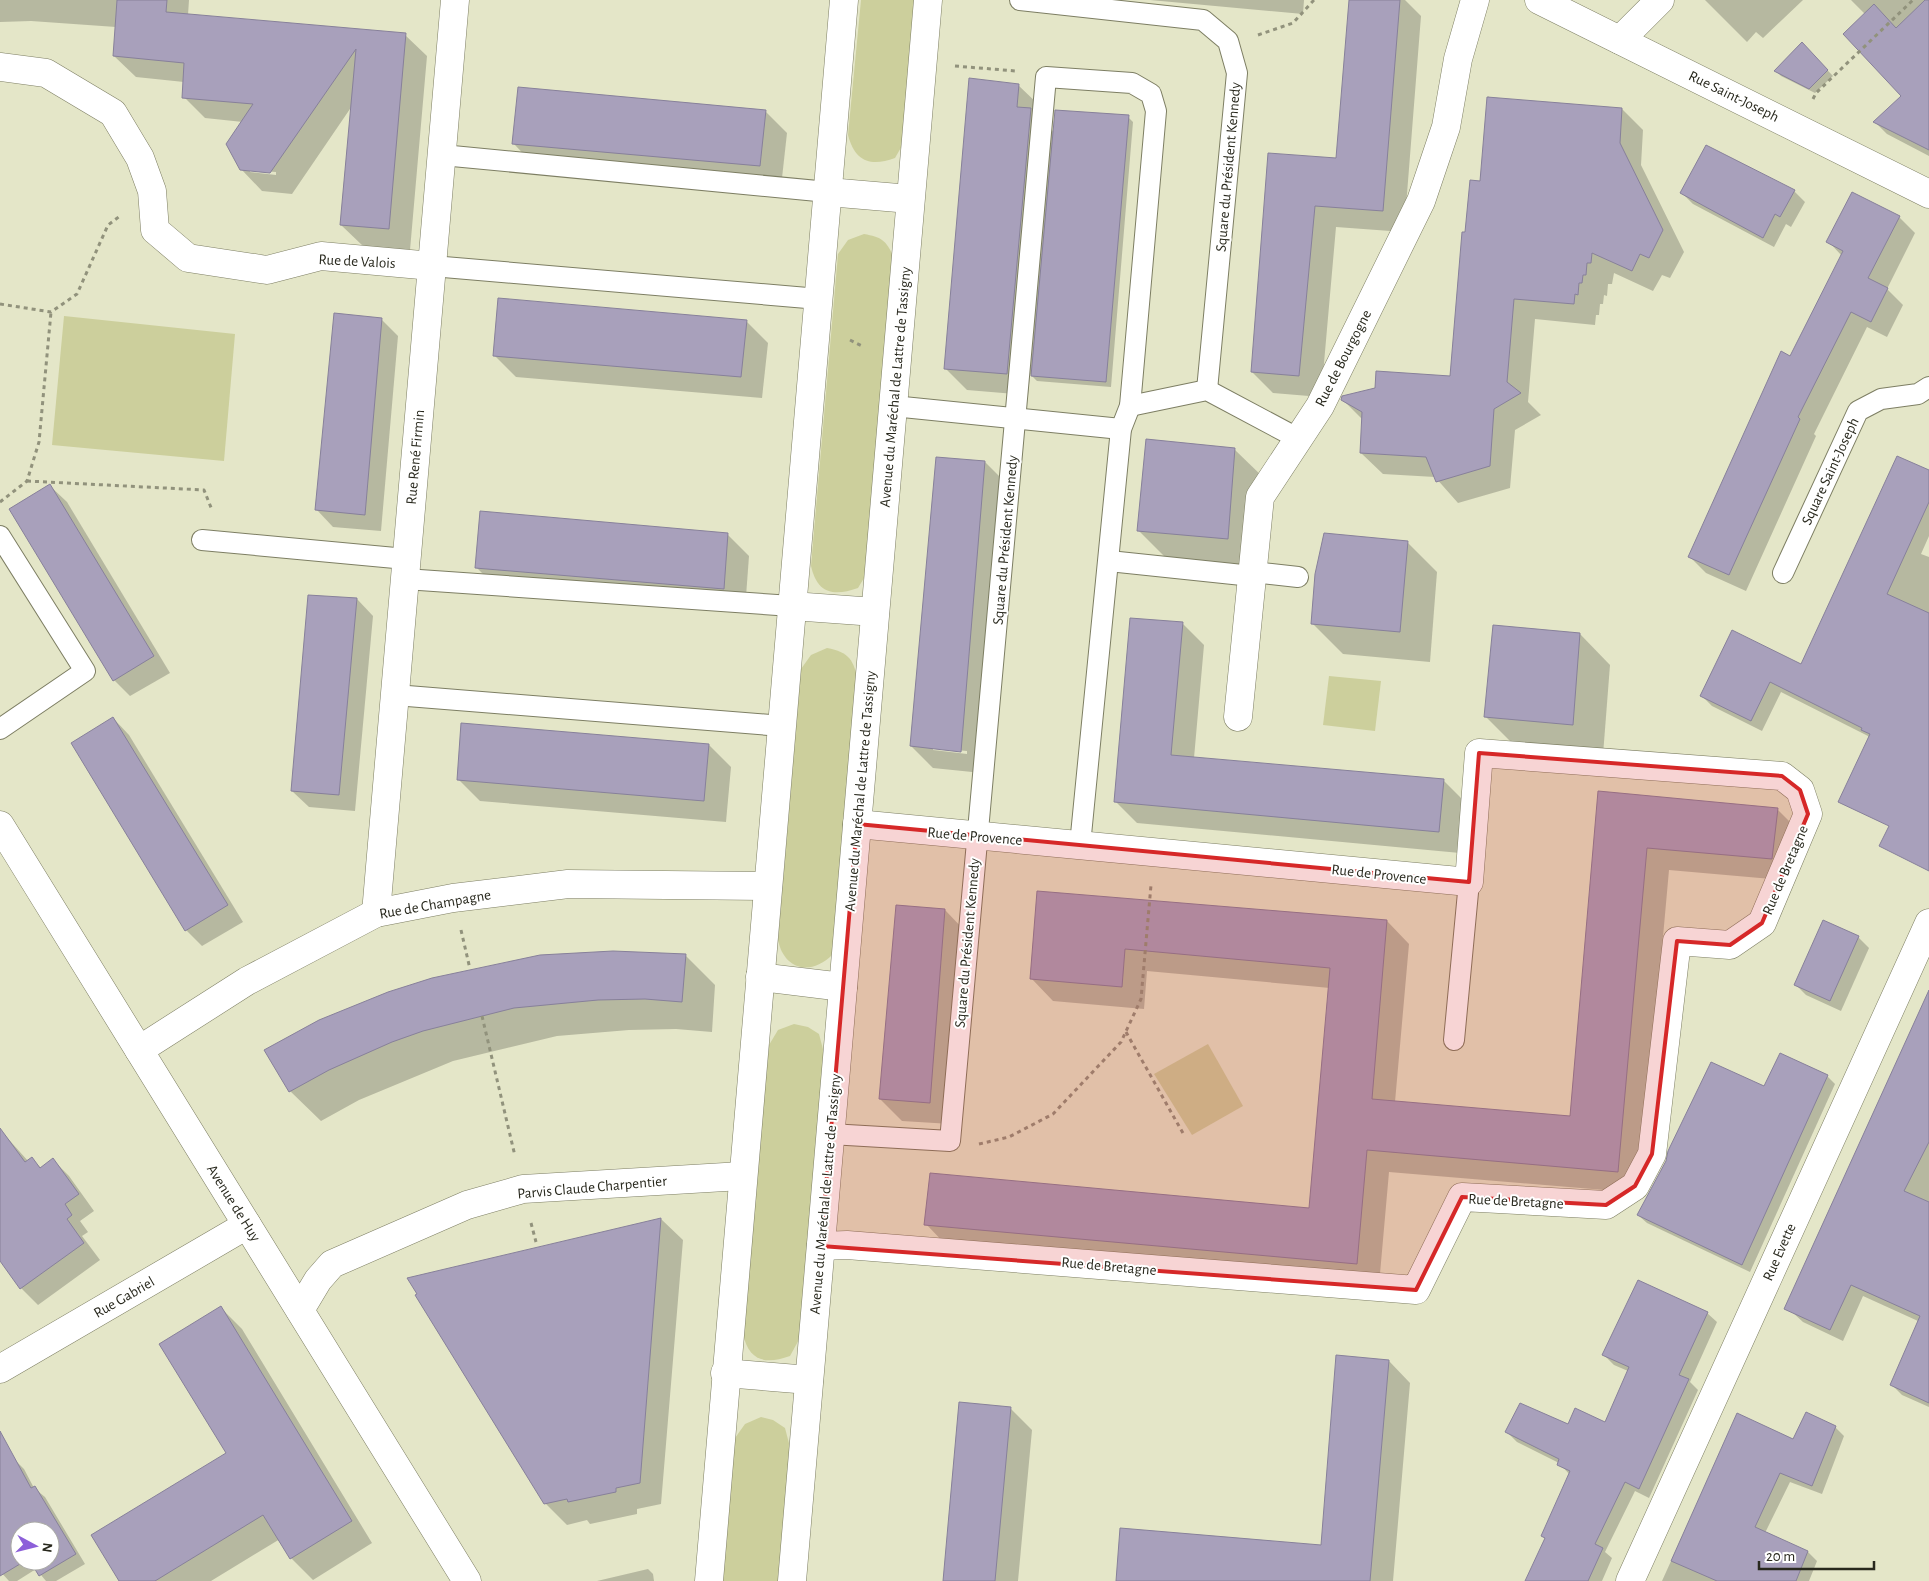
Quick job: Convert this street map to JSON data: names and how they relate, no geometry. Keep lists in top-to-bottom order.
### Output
{
  "streets": {
    "street": [
      "Rue Saint-Joseph",
      "Rue de Valois",
      "Rue de Bourgogne",
      "Avenue du Maréchal de Lattre de Tassigny",
      "Rue René Firmin",
      "Rue de Provence",
      "Rue de Bretagne",
      "Rue de Champagne",
      "Parvis Claude Charpentier",
      "Avenue de Huy",
      "Rue Evette",
      "Rue Gabriel"
    ],
    "lane": ["Square du Président Kennedy", "Square Saint-Joseph"]
  },
  "crossings": [
    ["Square du Président Kennedy", "Rue de Provence"],
    ["Rue de Valois", "Rue René Firmin"],
    ["Avenue du Maréchal de Lattre de Tassigny", "Rue de Provence"],
    ["Avenue du Maréchal de Lattre de Tassigny", "Rue de Bretagne"],
    ["Rue René Firmin", "Rue de Champagne"],
    ["Rue de Provence", "Rue de Bretagne"],
    ["Rue de Champagne", "Avenue de Huy"],
    ["Parvis Claude Charpentier", "Avenue de Huy"],
    ["Avenue de Huy", "Rue Gabriel"]
  ],
  "scale_bar": "20 m",
  "north": "right"
}
